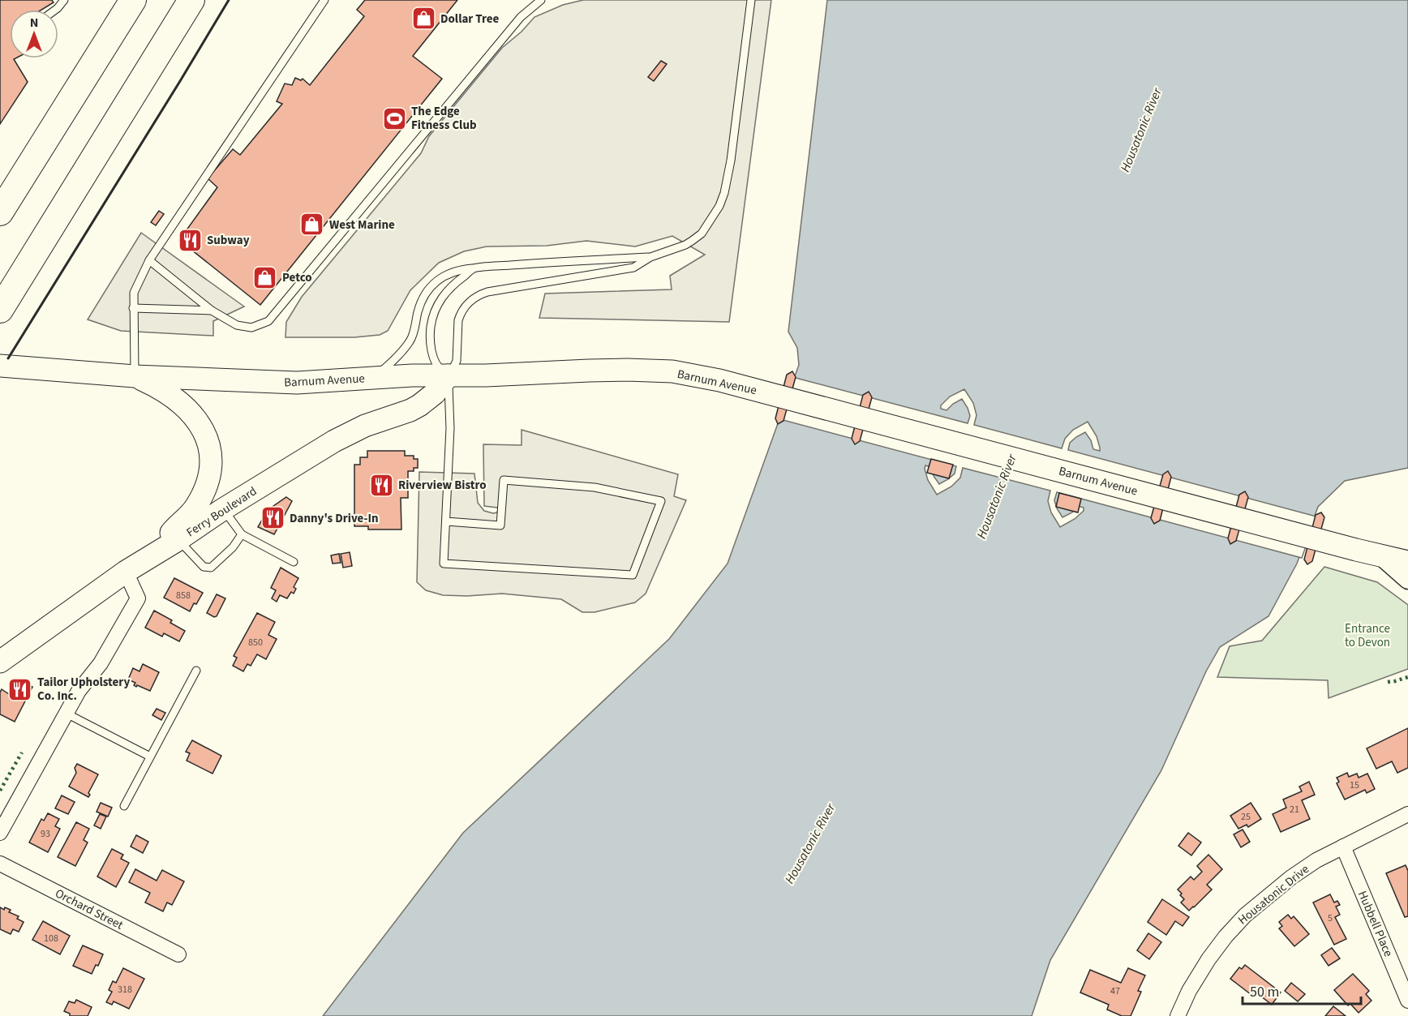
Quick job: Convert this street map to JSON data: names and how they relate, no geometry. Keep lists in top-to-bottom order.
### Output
{
  "streets": {
    "main road": ["Barnum Avenue", "Ferry Boulevard"],
    "street": ["Housatonic Drive", "Orchard Street", "Hubbell Place"]
  },
  "crossings": [
    ["Barnum Avenue", "Ferry Boulevard"],
    ["Housatonic Drive", "Hubbell Place"]
  ],
  "water": ["Housatonic River"],
  "parks": ["Entrance to Devon"],
  "places": {
    "shop": ["Dollar Tree", "West Marine", "Petco"],
    "sports": ["The Edge Fitness Club"],
    "restaurant": [
      "Subway",
      "Riverview Bistro",
      "Danny's Drive-In",
      "Tailor Upholstery Co. Inc."
    ]
  },
  "house_numbers": [
    "858",
    "850",
    "15",
    "21",
    "25",
    "93",
    "5",
    "108",
    "318",
    "47"
  ],
  "scale_bar": "50 m",
  "north": "top"
}
